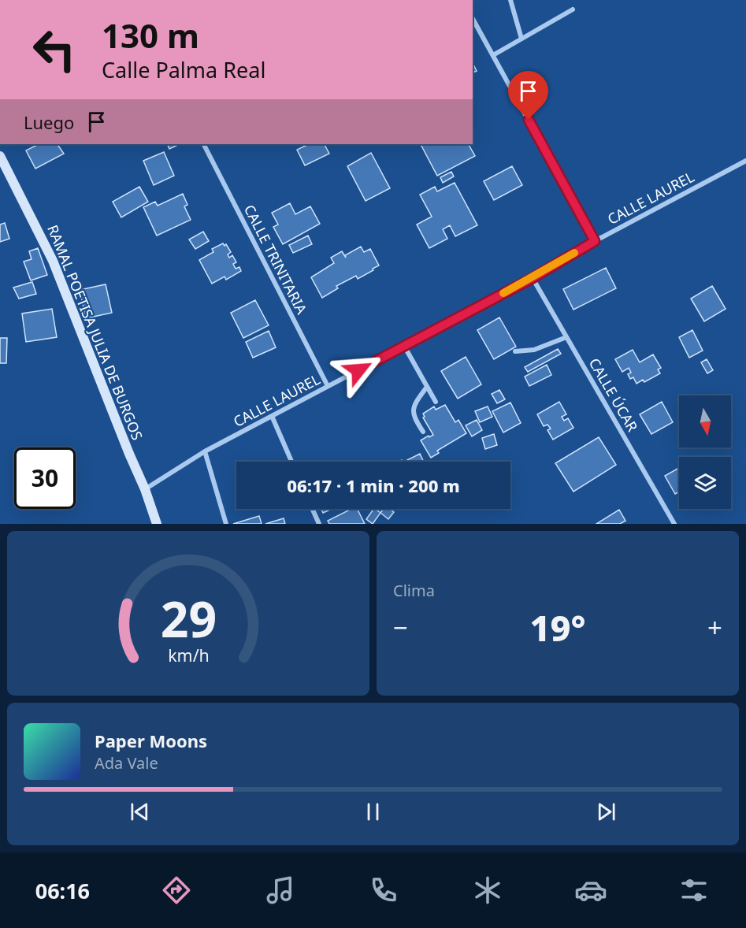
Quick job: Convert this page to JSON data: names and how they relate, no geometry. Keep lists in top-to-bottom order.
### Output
{
  "streets": {
    "street": [
      "CALLE LAUREL",
      "CALLE TRINITARIA",
      "RAMAL POETISA JULIA DE BURGOS",
      "CALLE ÚCAR"
    ]
  },
  "crossings": [
    ["CALLE LAUREL", "CALLE TRINITARIA"],
    ["CALLE LAUREL", "RAMAL POETISA JULIA DE BURGOS"],
    ["CALLE LAUREL", "CALLE ÚCAR"]
  ],
  "north": "bottom",
  "page": {
    "turn": ["130 m", "Calle Palma Real"],
    "then": "Luego",
    "limit": "30",
    "trip": "06:17 · 1 min · 200 m",
    "tile": "Clima",
    "heat": ["−", "19°", "+"],
    "song": ["Paper Moons", "Ada Vale"],
    "tabs": "06:16",
    "gauge": ["29", "km/h"]
  }
}
